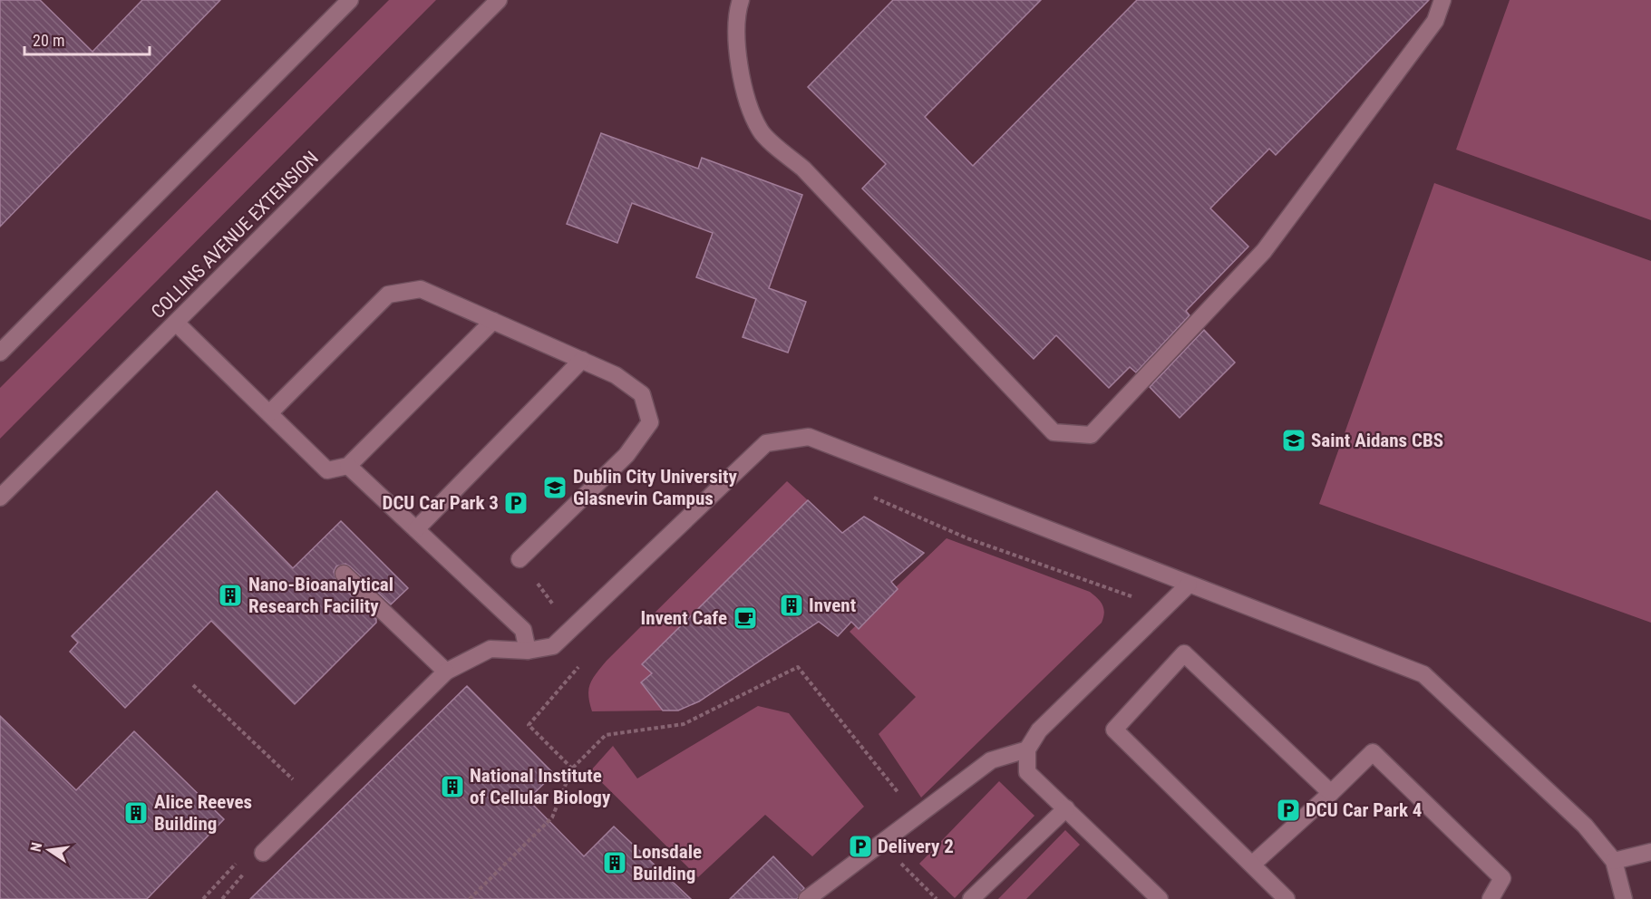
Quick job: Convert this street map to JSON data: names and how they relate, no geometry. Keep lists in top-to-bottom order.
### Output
{
  "streets": {
    "main road": ["COLLINS AVENUE EXTENSION"]
  },
  "places": {
    "school or university": ["Saint Aidans CBS", "Dublin City University Glasnevin Campus"],
    "parking": ["DCU Car Park 3", "DCU Car Park 4", "Delivery 2"],
    "building": [
      "Nano-Bioanalytical Research Facility",
      "Invent",
      "National Institute of Cellular Biology",
      "Alice Reeves Building",
      "Lonsdale Building"
    ],
    "cafe": ["Invent Cafe"]
  },
  "scale_bar": "20 m",
  "north": "left"
}
